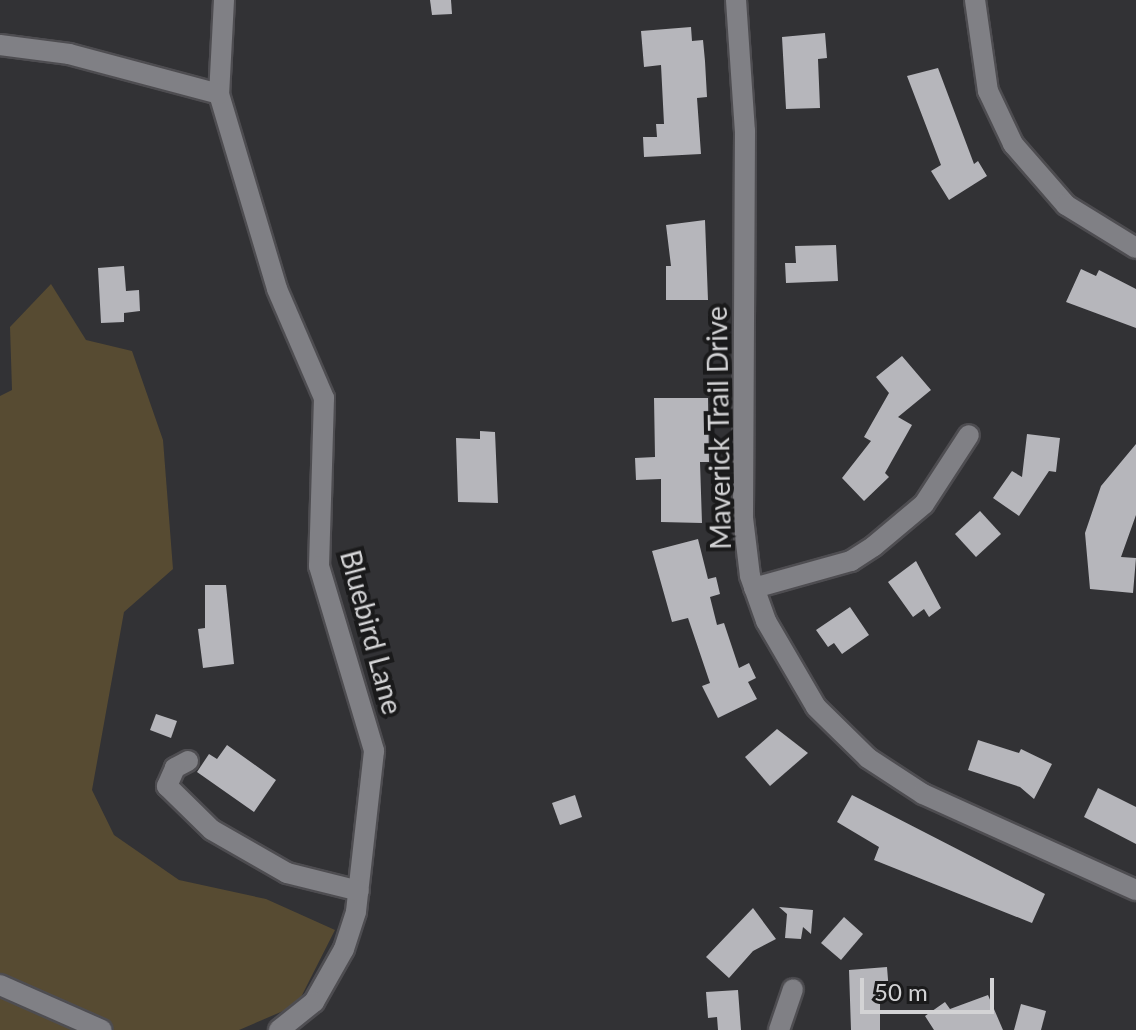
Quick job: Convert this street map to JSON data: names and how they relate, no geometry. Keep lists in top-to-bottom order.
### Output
{
  "streets": {
    "street": ["Maverick Trail Drive", "Bluebird Lane"]
  },
  "scale_bar": "50 m"
}
